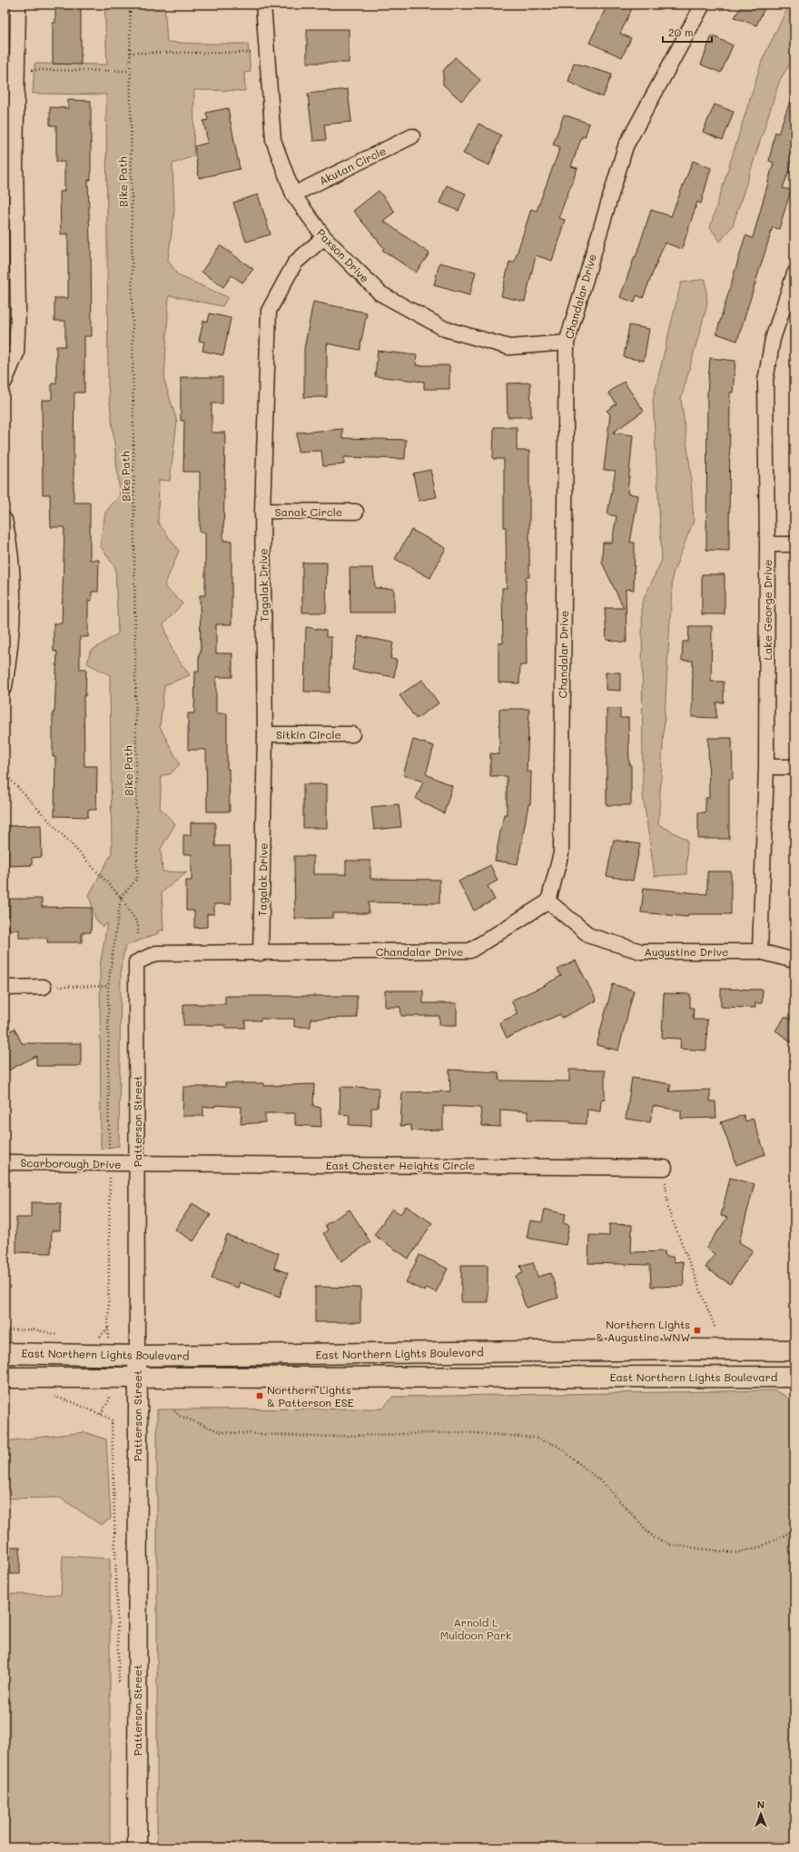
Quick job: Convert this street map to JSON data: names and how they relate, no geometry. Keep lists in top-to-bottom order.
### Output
{
  "streets": {
    "main road": ["East Northern Lights Boulevard"],
    "street": [
      "Akutan Circle",
      "Paxson Drive",
      "Chandalar Drive",
      "Sanak Circle",
      "Tagalak Drive",
      "Lake George Drive",
      "Sitkin Circle",
      "Augustine Drive",
      "Patterson Street",
      "Scarborough Drive",
      "East Chester Heights Circle"
    ],
    "path": ["Bike Path"]
  },
  "crossings": [
    ["Akutan Circle", "Paxson Drive"],
    ["Paxson Drive", "Chandalar Drive"],
    ["Paxson Drive", "Tagalak Drive"],
    ["Chandalar Drive", "Tagalak Drive"],
    ["Chandalar Drive", "Augustine Drive"],
    ["Chandalar Drive", "Patterson Street"],
    ["Sanak Circle", "Tagalak Drive"],
    ["Tagalak Drive", "Sitkin Circle"],
    ["Lake George Drive", "Augustine Drive"],
    ["Patterson Street", "Scarborough Drive"],
    ["Patterson Street", "East Chester Heights Circle"],
    ["Patterson Street", "East Northern Lights Boulevard"],
    ["Scarborough Drive", "East Chester Heights Circle"]
  ],
  "parks": ["Arnold L Muldoon Park"],
  "places": {
    "transit": ["Northern Lights & Augustine WNW", "Northern Lights & Patterson ESE"]
  },
  "scale_bar": "20 m",
  "north": "top"
}
